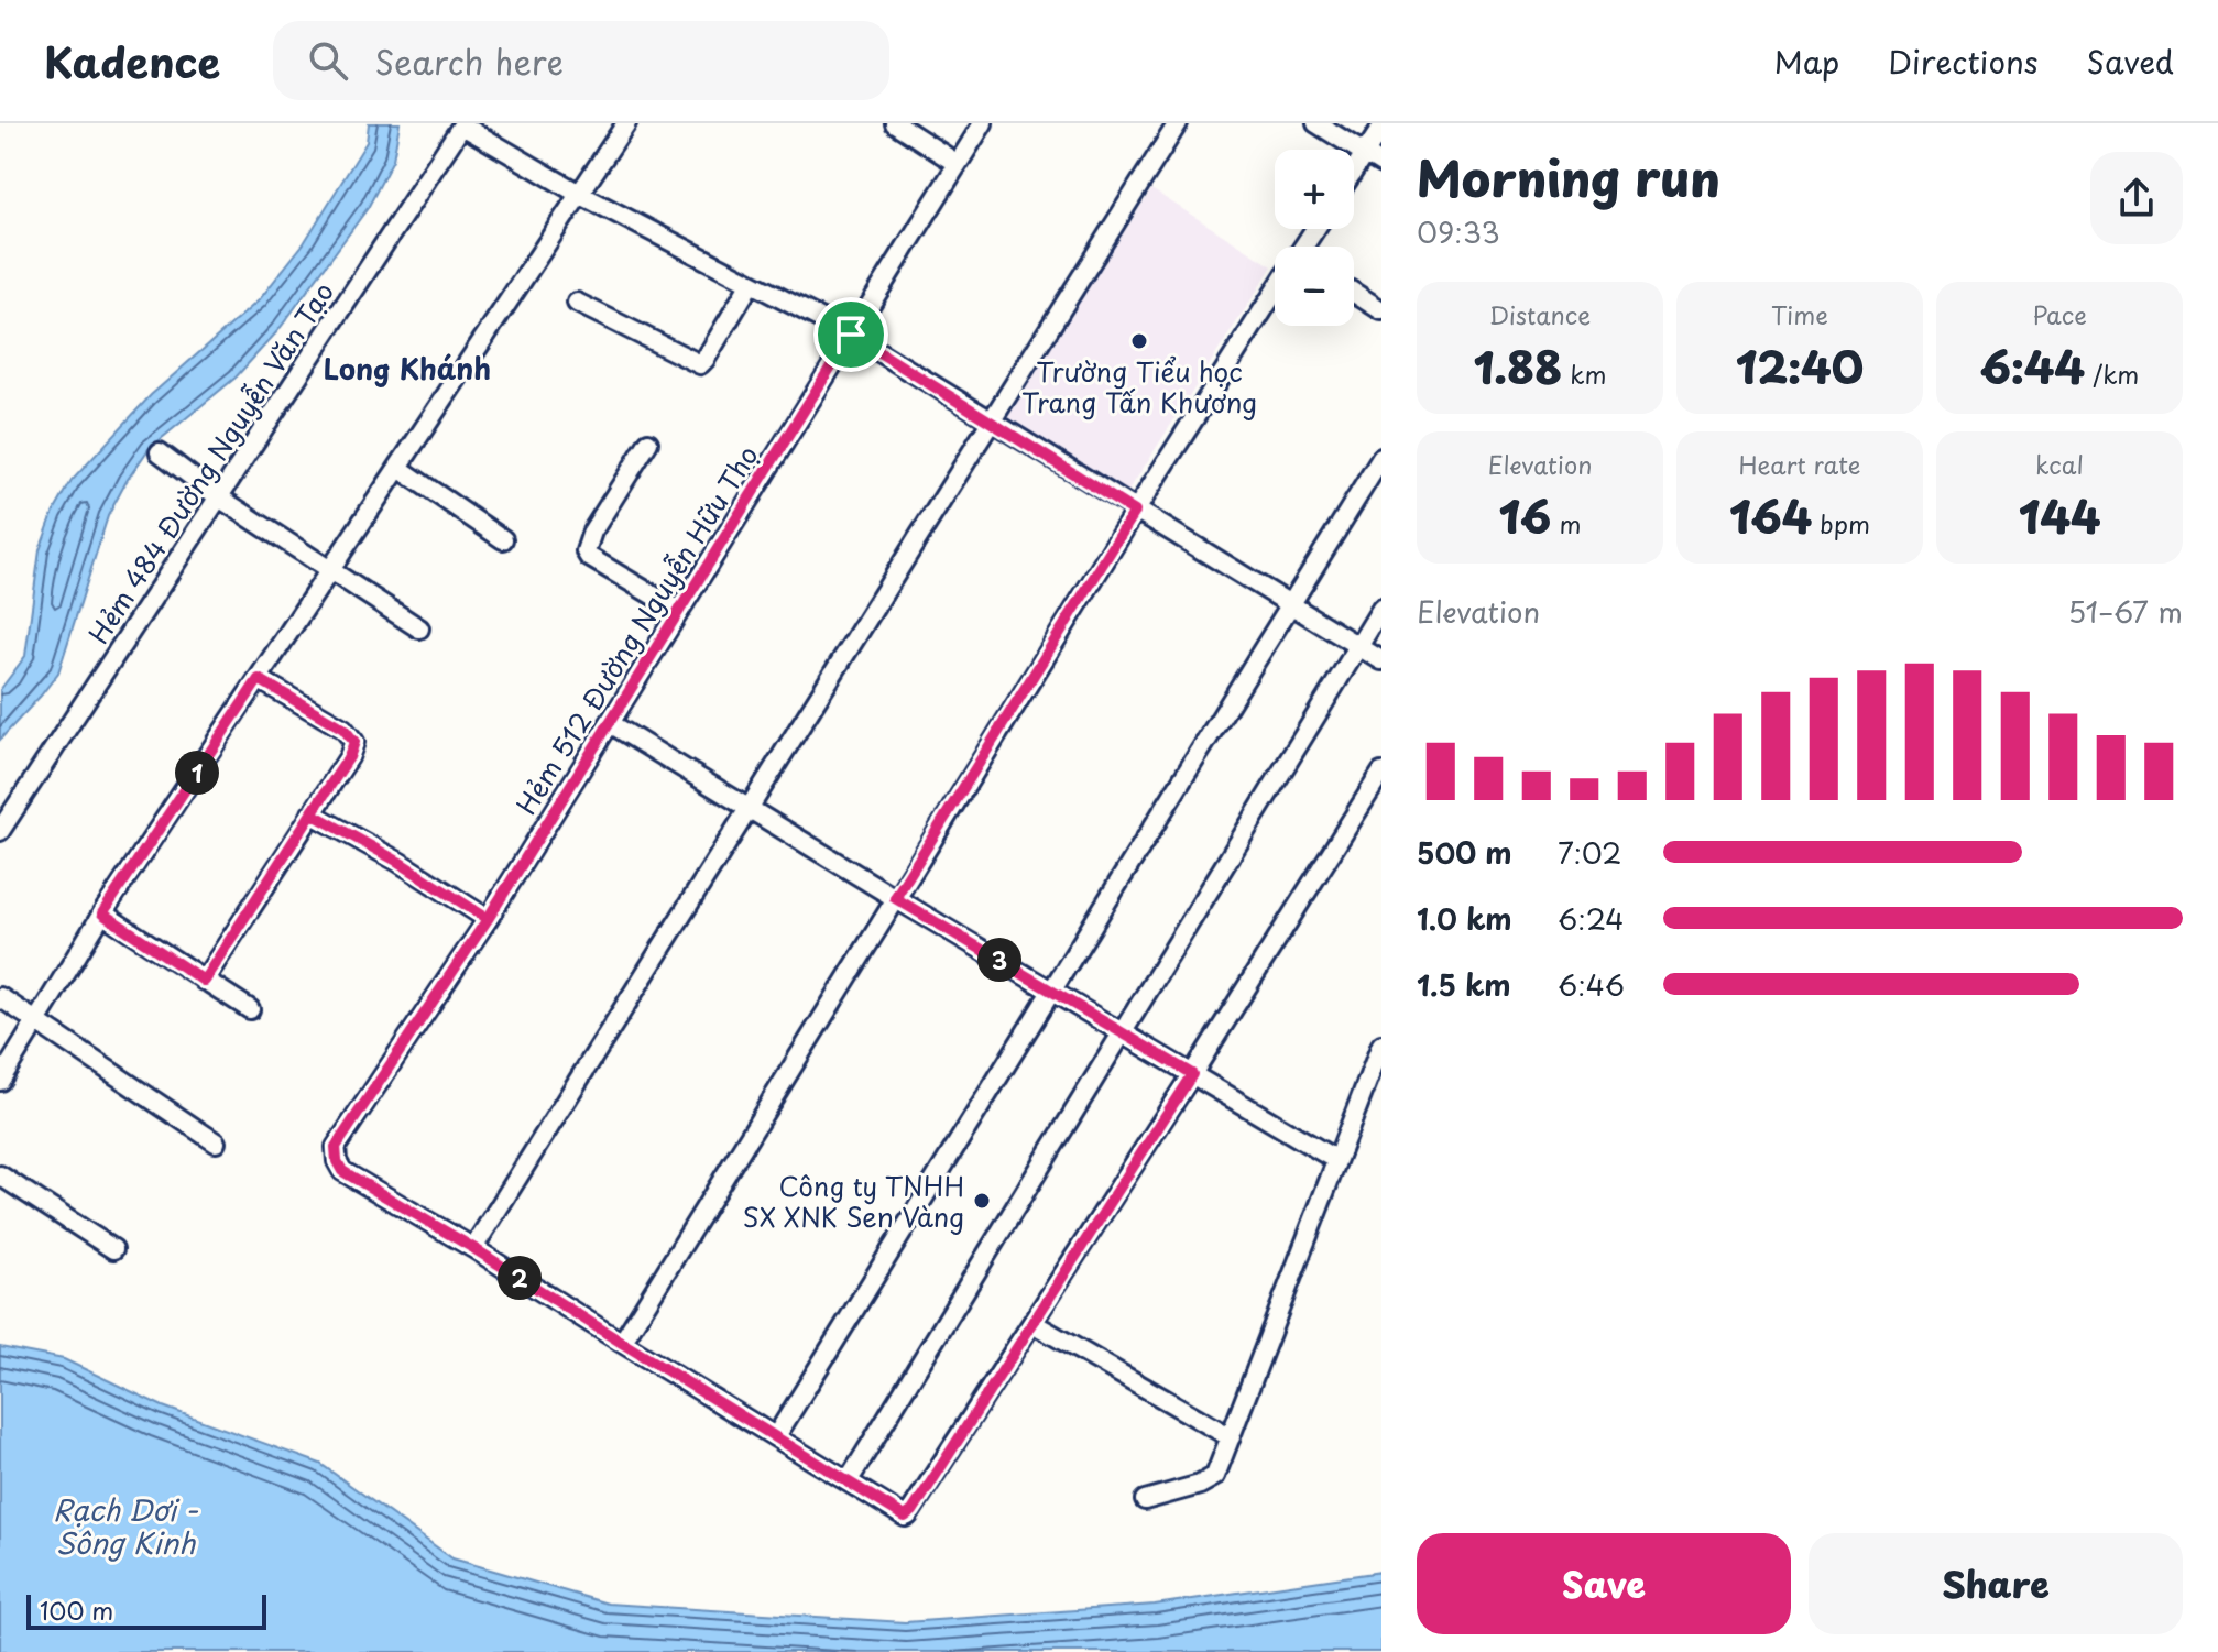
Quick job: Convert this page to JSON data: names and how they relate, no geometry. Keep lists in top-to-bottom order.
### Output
{
  "streets": {
    "street": ["Hẻm 484 Đường Nguyễn Văn Tạo", "Hẻm 512 Đường Nguyễn Hữu Thọ"]
  },
  "districts": ["Long Khánh"],
  "water": ["Rạch Dơi - Sông Kinh"],
  "places": ["Trường Tiểu học Trang Tấn Khương", "Công ty TNHH SX XNK Sen Vàng"],
  "scale_bar": "100 m",
  "page": {
    "header": "Kadence",
    "search": "Search here",
    "nav": ["Map", "Directions", "Saved"],
    "heading": ["Morning run", "09:33"],
    "map_buttons": ["+", "−"],
    "stats": [
      ["Distance", "1.88 km"],
      ["Time", "12:40"],
      ["Pace", "6:44 /km"],
      ["Elevation", "16 m"],
      ["Heart rate", "164 bpm"],
      ["kcal", "144"]
    ],
    "chart": ["Elevation", "51–67 m"],
    "pins": ["1", "3", "2"],
    "list": [
      {
        "name": "500 m",
        "note": "7:02"
      },
      {
        "name": "1.0 km",
        "note": "6:24"
      },
      {
        "name": "1.5 km",
        "note": "6:46"
      }
    ],
    "buttons": ["Save", "Share"],
    "scale": "100 m"
  }
}
